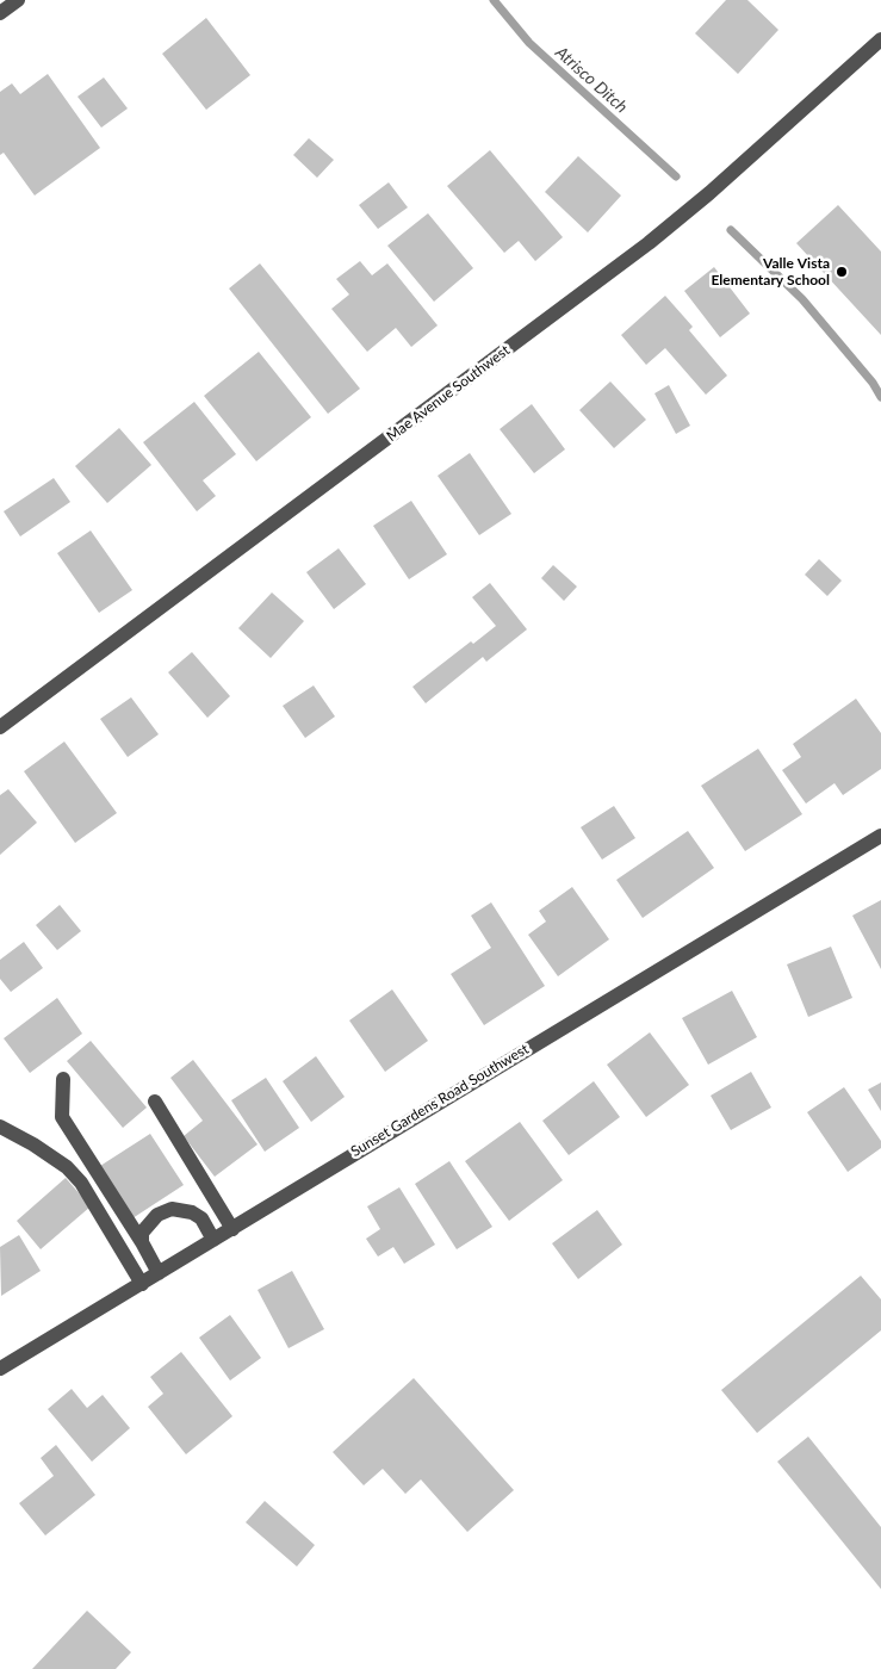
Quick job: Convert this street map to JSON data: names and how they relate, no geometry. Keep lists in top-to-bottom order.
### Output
{
  "streets": {
    "street": ["Mae Avenue Southwest", "Sunset Gardens Road Southwest"]
  },
  "water": ["Atrisco Ditch"],
  "places": ["Valle Vista Elementary School"]
}
